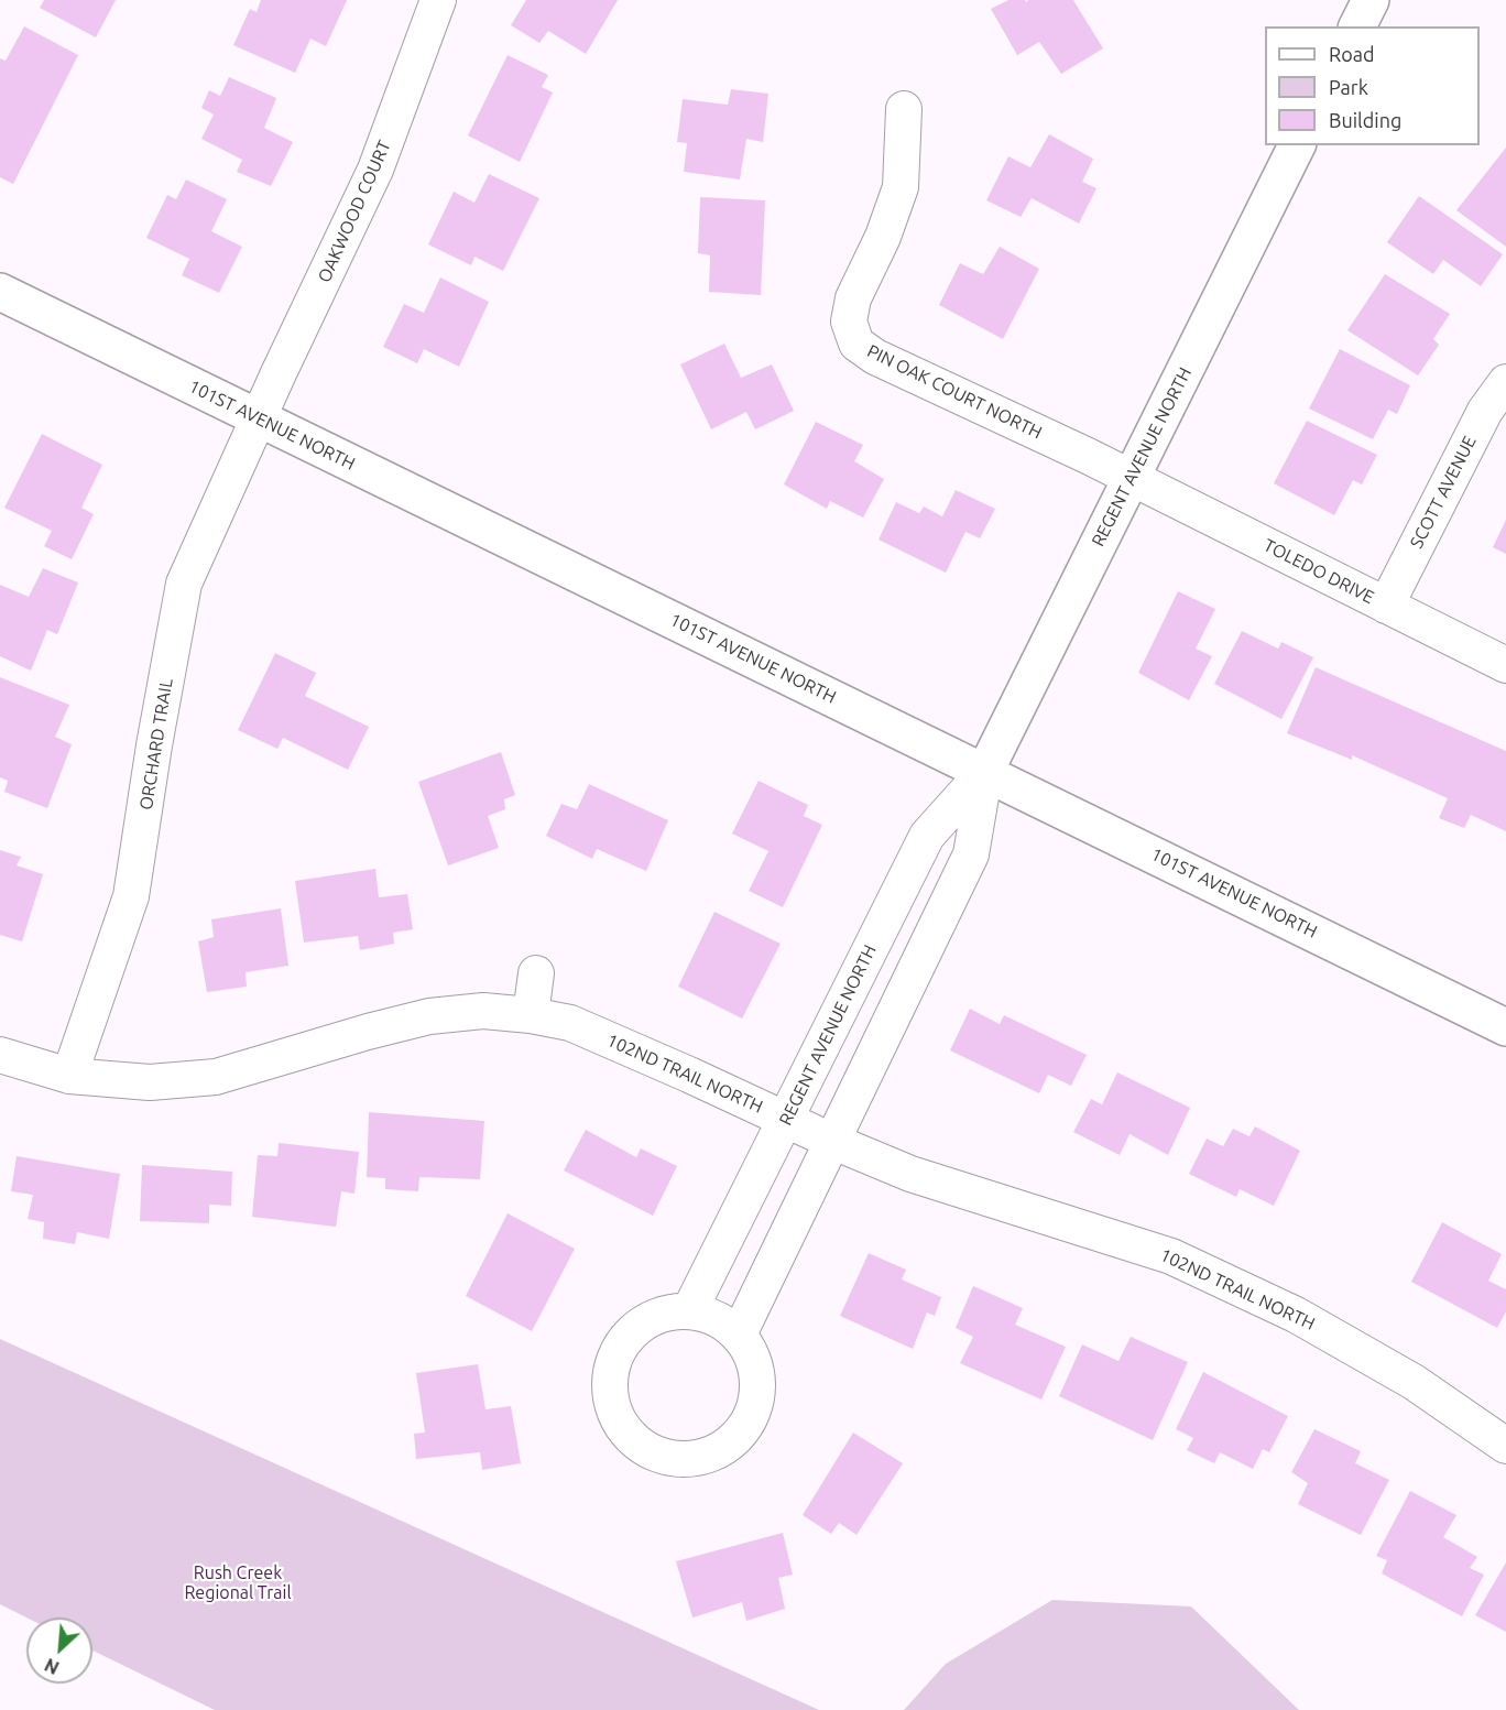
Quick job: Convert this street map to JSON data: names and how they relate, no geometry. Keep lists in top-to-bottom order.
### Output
{
  "streets": {
    "street": [
      "OAKWOOD COURT",
      "PIN OAK COURT NORTH",
      "101ST AVENUE NORTH",
      "REGENT AVENUE NORTH",
      "SCOTT AVENUE",
      "TOLEDO DRIVE",
      "ORCHARD TRAIL",
      "102ND TRAIL NORTH"
    ]
  },
  "crossings": [
    ["OAKWOOD COURT", "101ST AVENUE NORTH"],
    ["OAKWOOD COURT", "ORCHARD TRAIL"],
    ["PIN OAK COURT NORTH", "REGENT AVENUE NORTH"],
    ["PIN OAK COURT NORTH", "TOLEDO DRIVE"],
    ["101ST AVENUE NORTH", "REGENT AVENUE NORTH"],
    ["101ST AVENUE NORTH", "ORCHARD TRAIL"],
    ["REGENT AVENUE NORTH", "TOLEDO DRIVE"],
    ["REGENT AVENUE NORTH", "102ND TRAIL NORTH"],
    ["SCOTT AVENUE", "TOLEDO DRIVE"],
    ["ORCHARD TRAIL", "102ND TRAIL NORTH"]
  ],
  "parks": ["Rush Creek Regional Trail"],
  "legend": ["Road", "Park", "Building"],
  "north": "bottom left"
}
